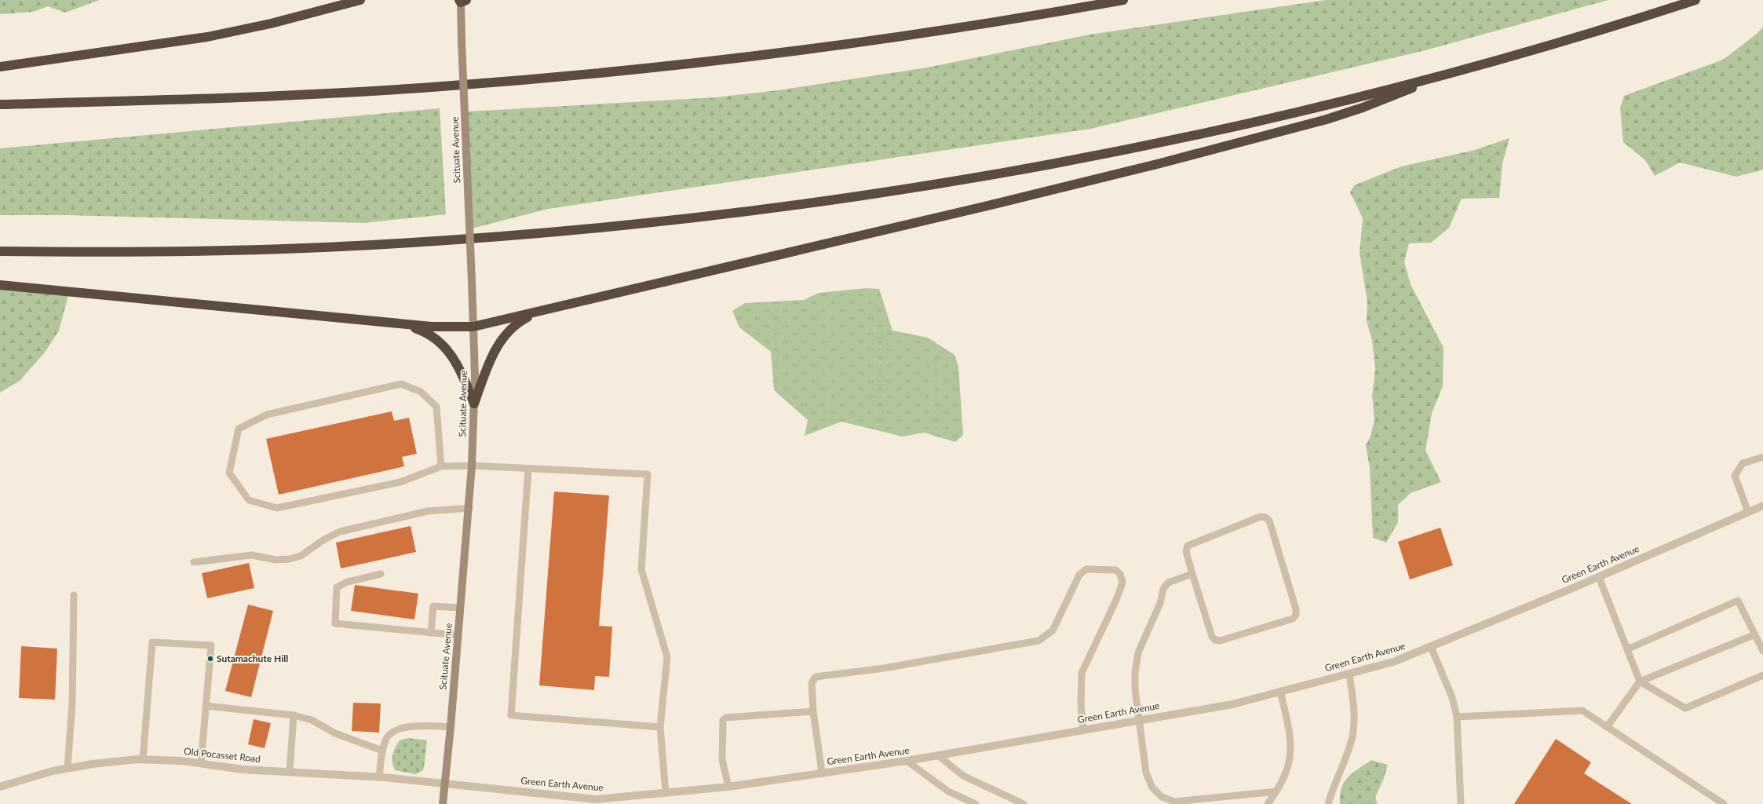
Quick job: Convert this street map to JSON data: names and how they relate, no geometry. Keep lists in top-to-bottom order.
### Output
{
  "streets": {
    "main road": ["Scituate Avenue"],
    "street": ["Green Earth Avenue", "Old Pocasset Road"]
  },
  "crossings": [
    ["Scituate Avenue", "Green Earth Avenue"],
    ["Scituate Avenue", "Old Pocasset Road"],
    ["Green Earth Avenue", "Old Pocasset Road"]
  ],
  "places": ["Sutamachute Hill"]
}
